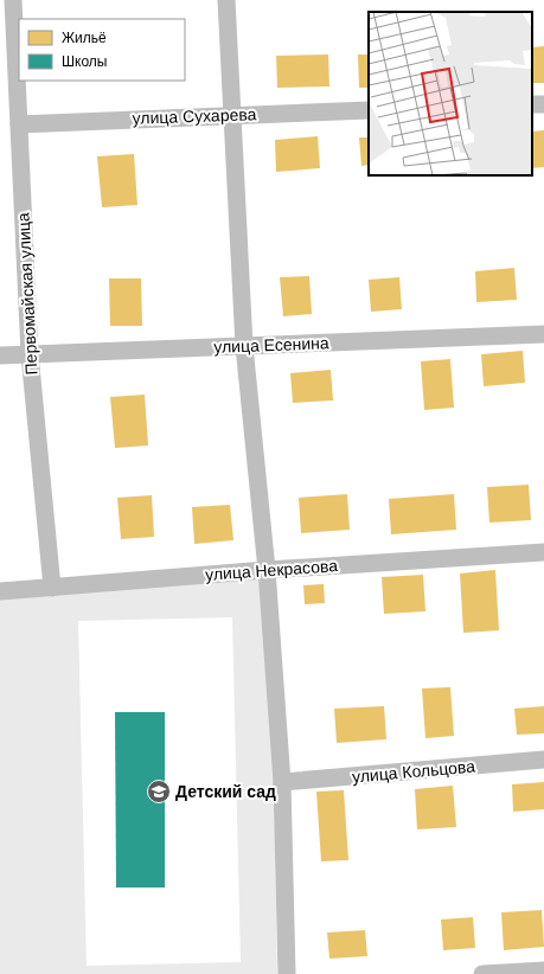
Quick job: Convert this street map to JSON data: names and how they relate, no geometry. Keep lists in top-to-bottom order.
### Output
{
  "streets": {
    "street": [
      "улица Сухарева",
      "Первомайская улица",
      "улица Есенина",
      "улица Некрасова",
      "улица Кольцова"
    ]
  },
  "crossings": [
    ["улица Сухарева", "Первомайская улица"],
    ["Первомайская улица", "улица Есенина"],
    ["Первомайская улица", "улица Некрасова"]
  ],
  "places": {
    "school or university": ["Детский сад"]
  },
  "legend": ["Жильё", "Школы"]
}
